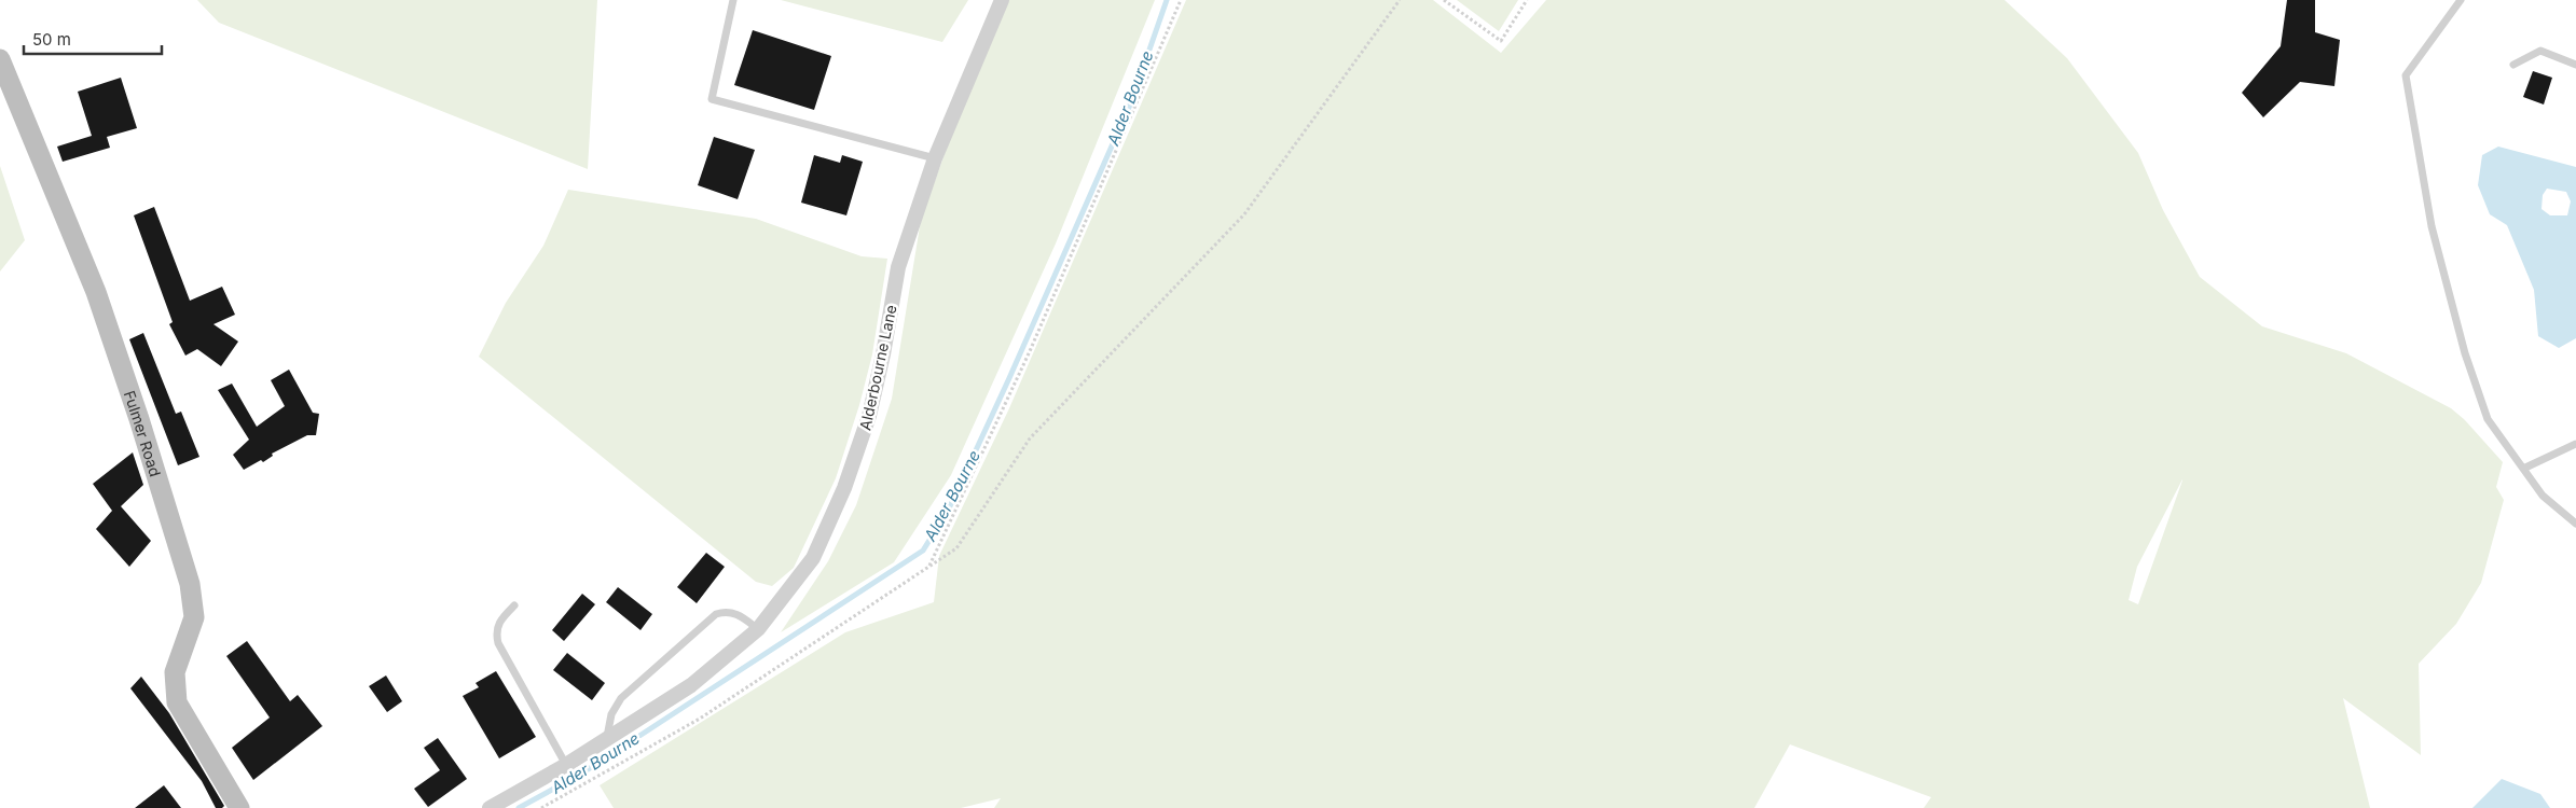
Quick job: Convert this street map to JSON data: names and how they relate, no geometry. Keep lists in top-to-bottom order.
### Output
{
  "streets": {
    "street": ["Alderbourne Lane", "Fulmer Road"]
  },
  "water": ["Alder Bourne"],
  "scale_bar": "50 m"
}
